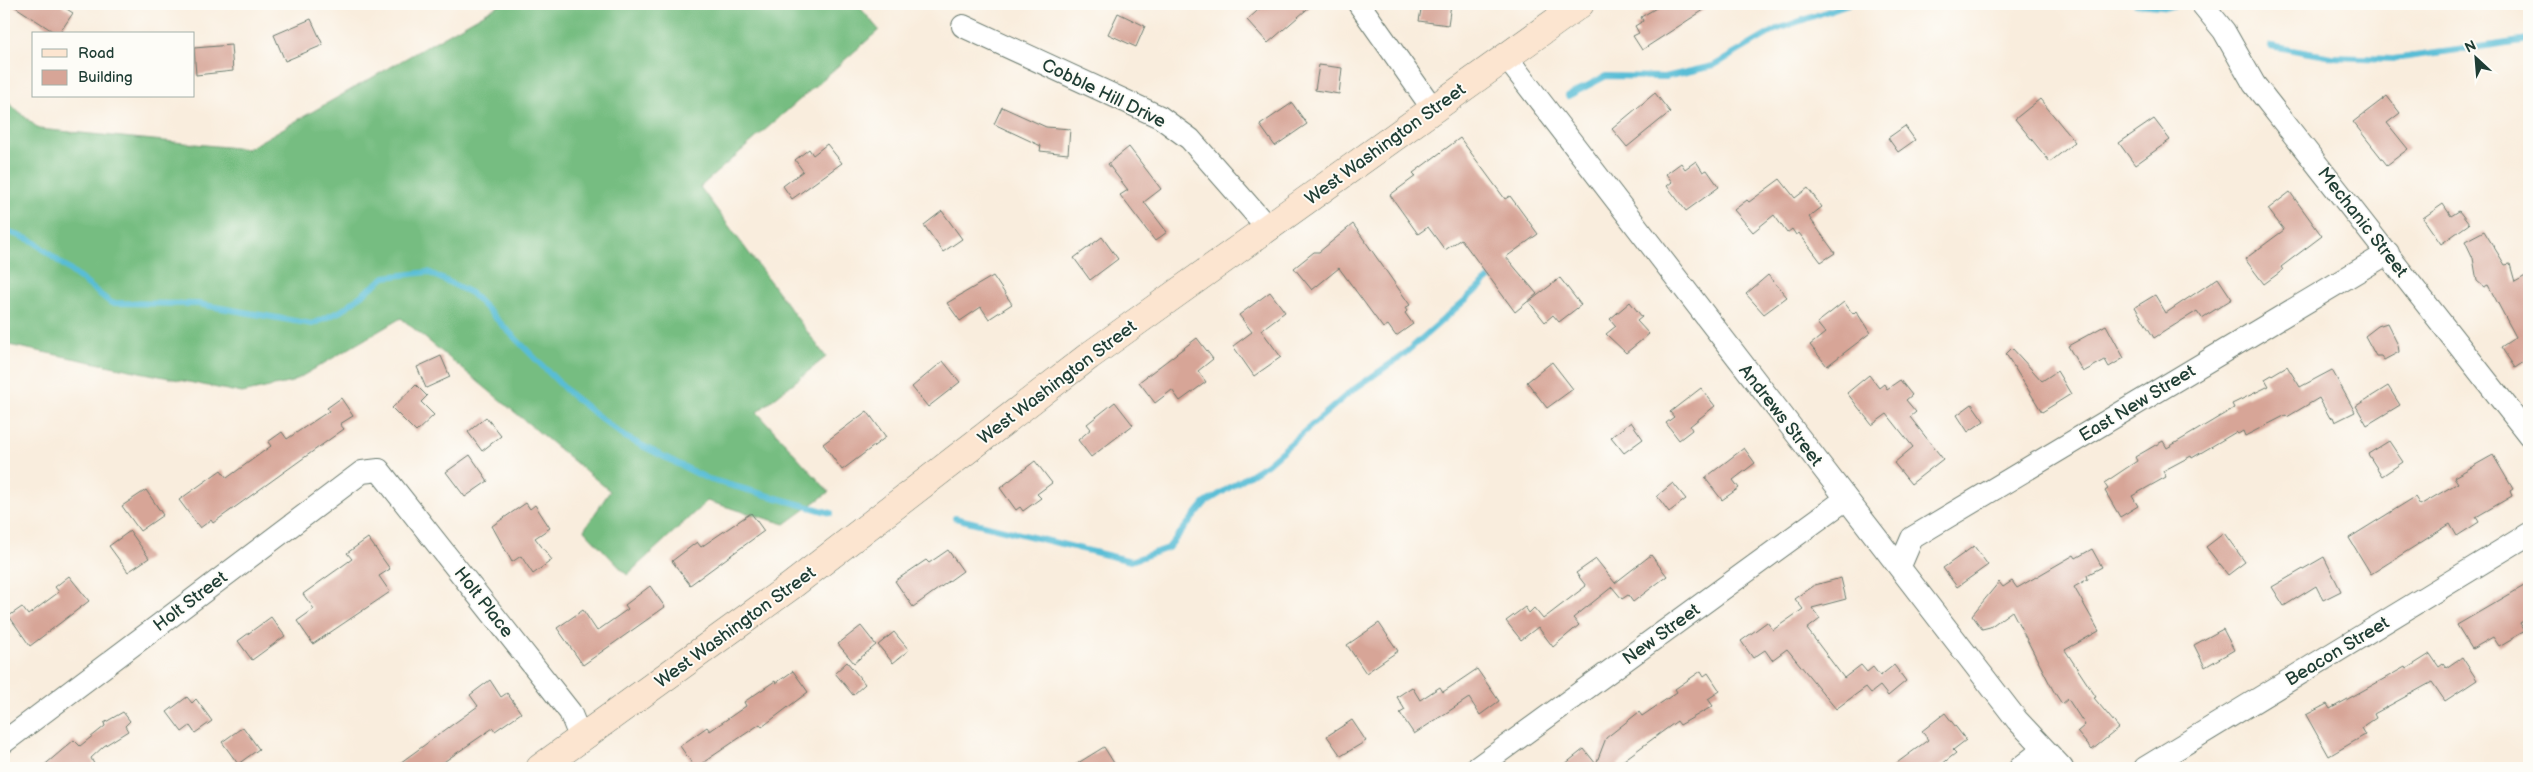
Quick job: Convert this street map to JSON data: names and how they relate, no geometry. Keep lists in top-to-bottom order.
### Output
{
  "streets": {
    "main road": ["West Washington Street"],
    "street": [
      "Cobble Hill Drive",
      "Mechanic Street",
      "East New Street",
      "Andrews Street",
      "Holt Street",
      "Holt Place",
      "New Street",
      "Beacon Street"
    ]
  },
  "crossings": [
    ["Cobble Hill Drive", "West Washington Street"],
    ["West Washington Street", "Andrews Street"],
    ["West Washington Street", "Holt Place"],
    ["Mechanic Street", "East New Street"],
    ["East New Street", "Andrews Street"],
    ["Andrews Street", "New Street"],
    ["Holt Street", "Holt Place"]
  ],
  "legend": ["Road", "Building"],
  "north": "top left"
}
